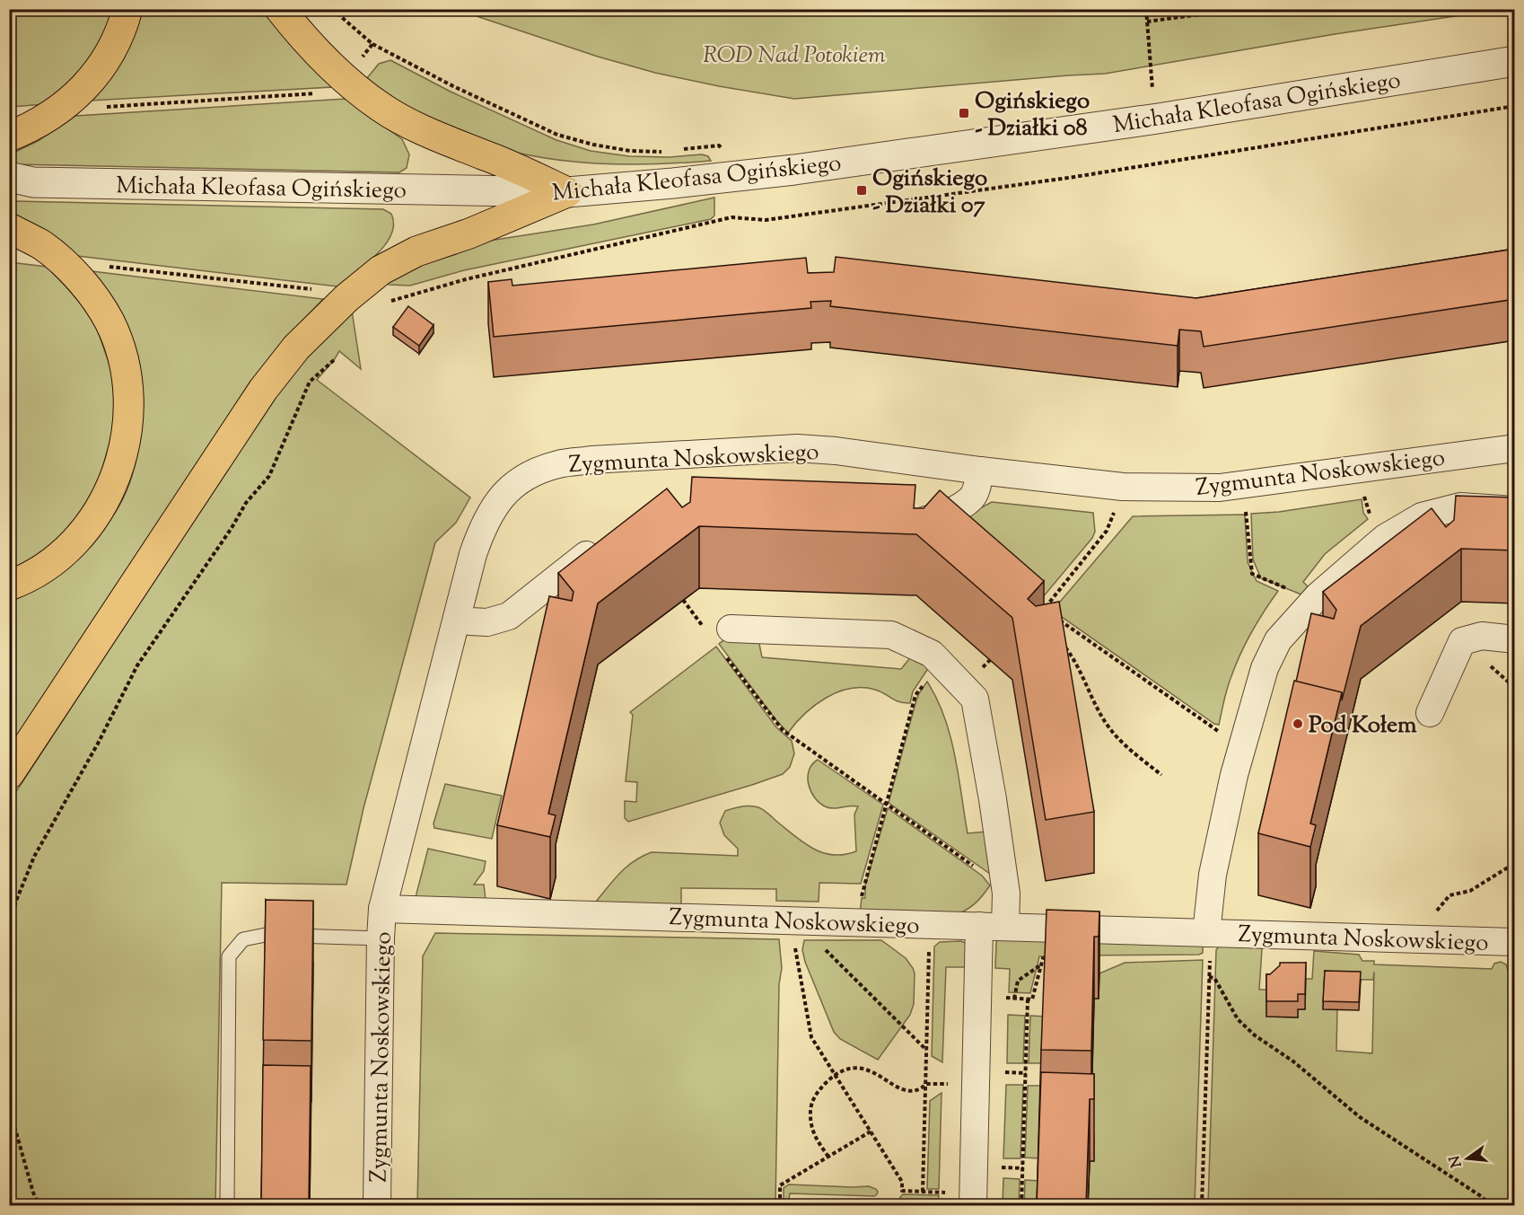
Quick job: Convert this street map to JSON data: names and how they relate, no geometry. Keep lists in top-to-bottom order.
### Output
{
  "streets": {
    "street": ["Michała Kleofasa Ogińskiego", "Zygmunta Noskowskiego"]
  },
  "parks": ["ROD Nad Potokiem"],
  "places": {
    "transit": ["Ogińskiego - Działki 08", "Ogińskiego - Działki 07"],
    "other": ["Pod Kołem"]
  },
  "north": "left"
}
